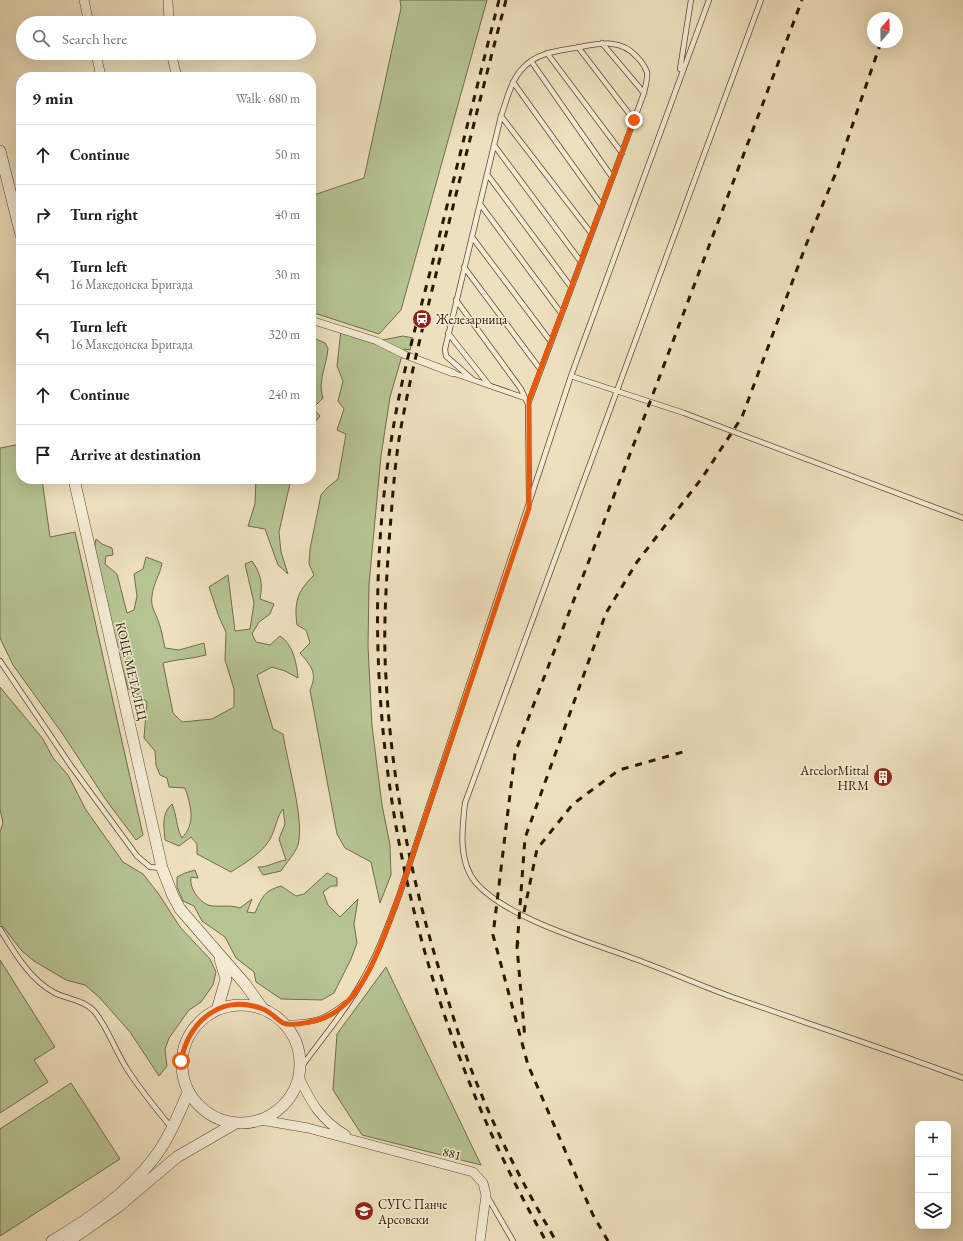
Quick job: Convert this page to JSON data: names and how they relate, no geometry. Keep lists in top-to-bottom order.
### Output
{
  "streets": {
    "street": ["КОЦЕ МЕТАЛЕЦ", "881"]
  },
  "crossings": [
    ["КОЦЕ МЕТАЛЕЦ", "881"]
  ],
  "places": {
    "station": ["Железарница"],
    "building": ["ArcelorMittal HRM"],
    "school or university": ["СУГС Панче Арсовски"]
  },
  "north": "top",
  "page": {
    "search": "Search here",
    "heading": ["9 min", "Walk · 680 m"],
    "list": [
      ["Continue", "50 m"],
      ["Turn right", "40 m"],
      ["Turn left", "16 Македонска Бригада", "30 m"],
      ["Turn left", "16 Македонска Бригада", "320 m"],
      ["Continue", "240 m"],
      "Arrive at destination"
    ],
    "map_buttons": ["+", "−"]
  }
}
